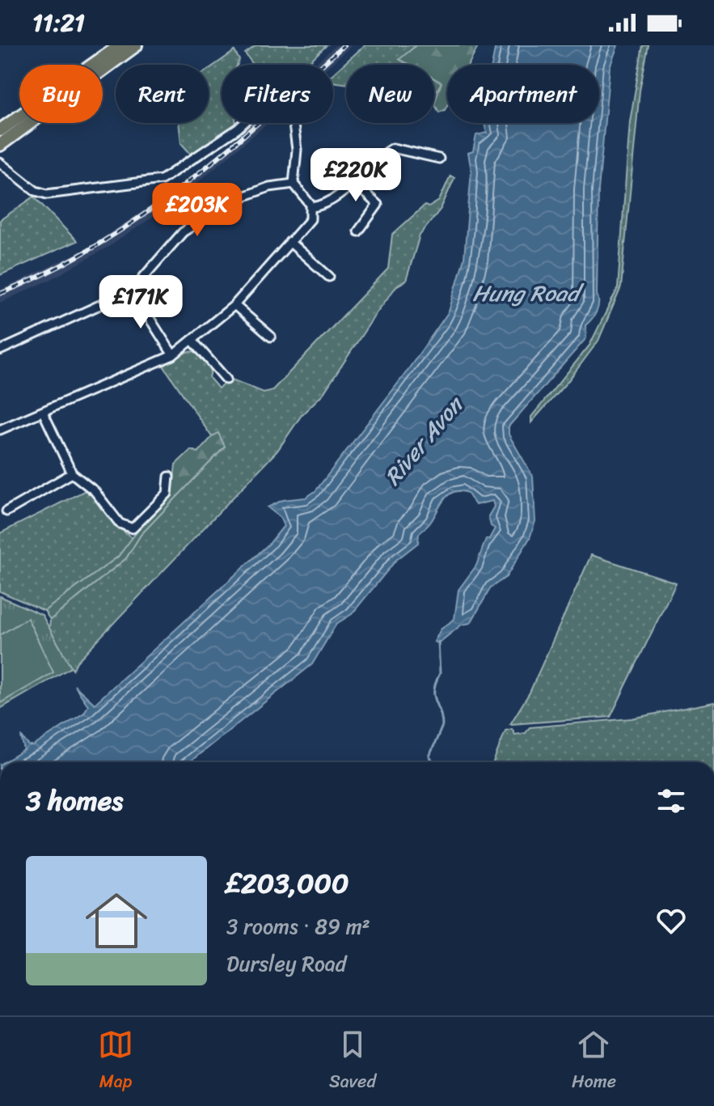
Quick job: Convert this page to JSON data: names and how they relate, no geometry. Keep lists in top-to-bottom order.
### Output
{
  "water": ["Hung Road", "River Avon"],
  "page": {
    "status": "11:21",
    "chip": [
      "Buy",
      "Rent",
      "Filters",
      "New",
      "Apartment"
    ],
    "price": ["£220K", "£203K", "£171K"],
    "heading": "3 homes",
    "list": [
      {
        "name": "£203,000",
        "note": "3 rooms · 89 m² · Dursley Road"
      }
    ],
    "tabs": ["Map", "Saved", "Home"]
  }
}
